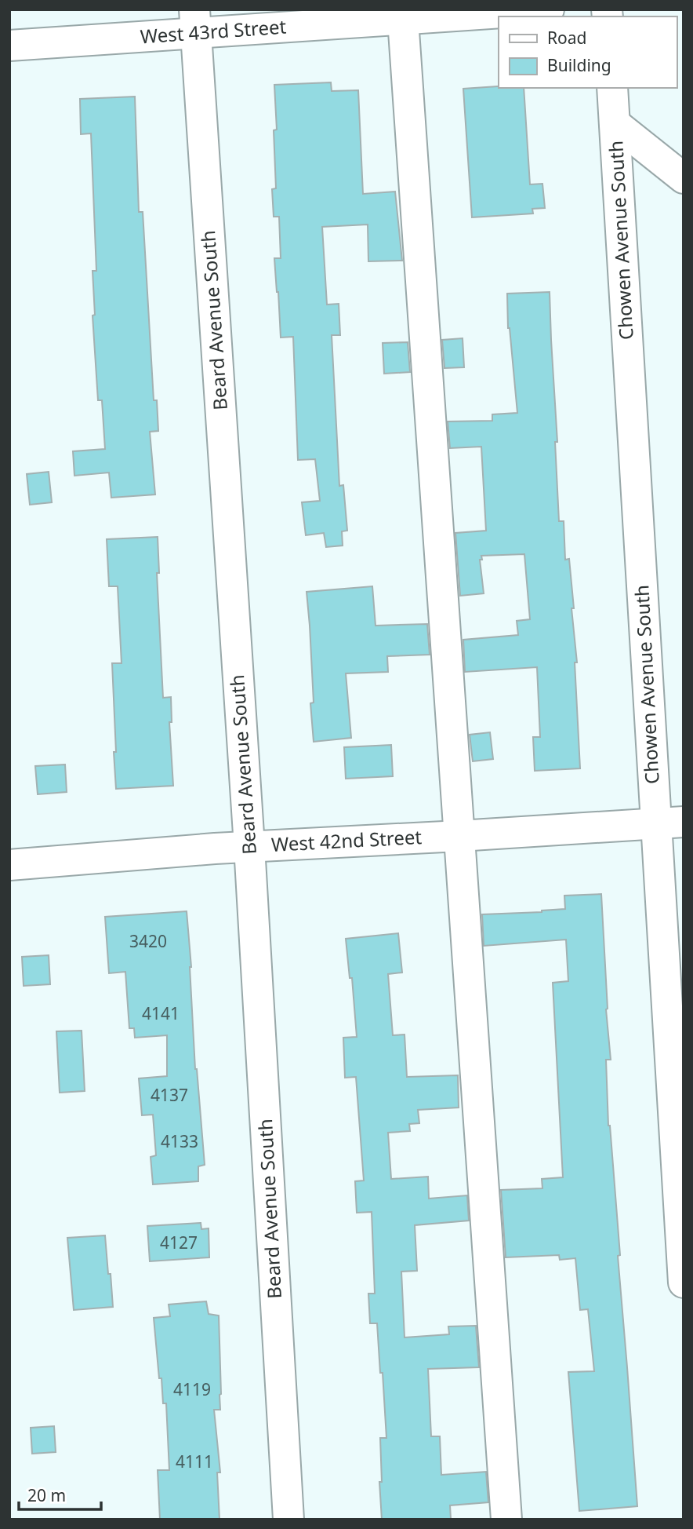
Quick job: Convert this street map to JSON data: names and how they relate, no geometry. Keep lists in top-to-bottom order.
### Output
{
  "streets": {
    "street": [
      "West 43rd Street",
      "Chowen Avenue South",
      "Beard Avenue South",
      "West 42nd Street"
    ]
  },
  "crossings": [
    ["West 43rd Street", "Beard Avenue South"],
    ["Chowen Avenue South", "West 42nd Street"],
    ["Beard Avenue South", "West 42nd Street"]
  ],
  "house_numbers": [
    "3420",
    "4141",
    "4137",
    "4133",
    "4127",
    "4119",
    "4111"
  ],
  "legend": ["Road", "Building"],
  "scale_bar": "20 m"
}
